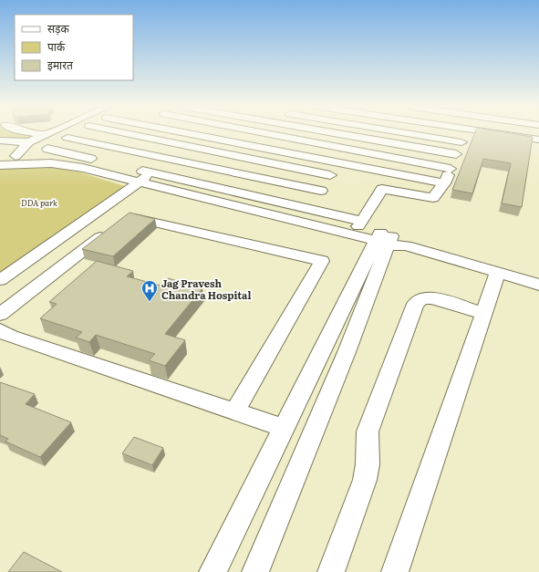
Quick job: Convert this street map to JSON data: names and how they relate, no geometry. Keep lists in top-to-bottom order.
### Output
{
  "parks": ["DDA park"],
  "places": {
    "hospital": ["Jag Pravesh Chandra Hospital"]
  },
  "legend": ["सड़क", "पार्क", "इमारत"]
}
